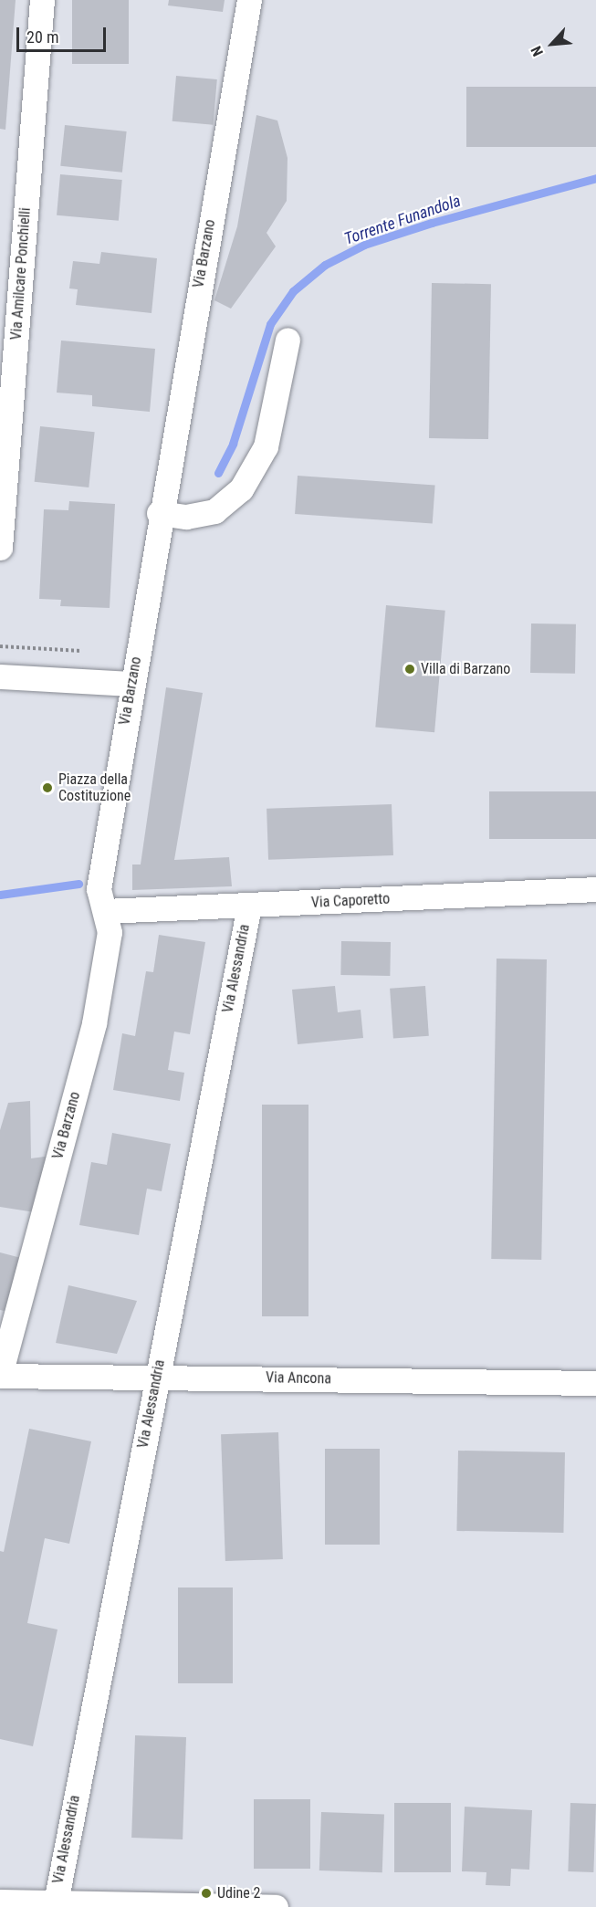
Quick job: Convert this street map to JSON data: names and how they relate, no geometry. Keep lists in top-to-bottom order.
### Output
{
  "streets": {
    "street": [
      "Via Barzano",
      "Via Amilcare Ponchielli",
      "Via Caporetto",
      "Via Alessandria",
      "Via Ancona"
    ]
  },
  "crossings": [
    ["Via Barzano", "Via Caporetto"],
    ["Via Barzano", "Via Ancona"],
    ["Via Caporetto", "Via Alessandria"],
    ["Via Alessandria", "Via Ancona"]
  ],
  "water": ["Torrente Funandola"],
  "places": ["Villa di Barzano", "Piazza della Costituzione", "Udine 2"],
  "scale_bar": "20 m",
  "north": "bottom left"
}
